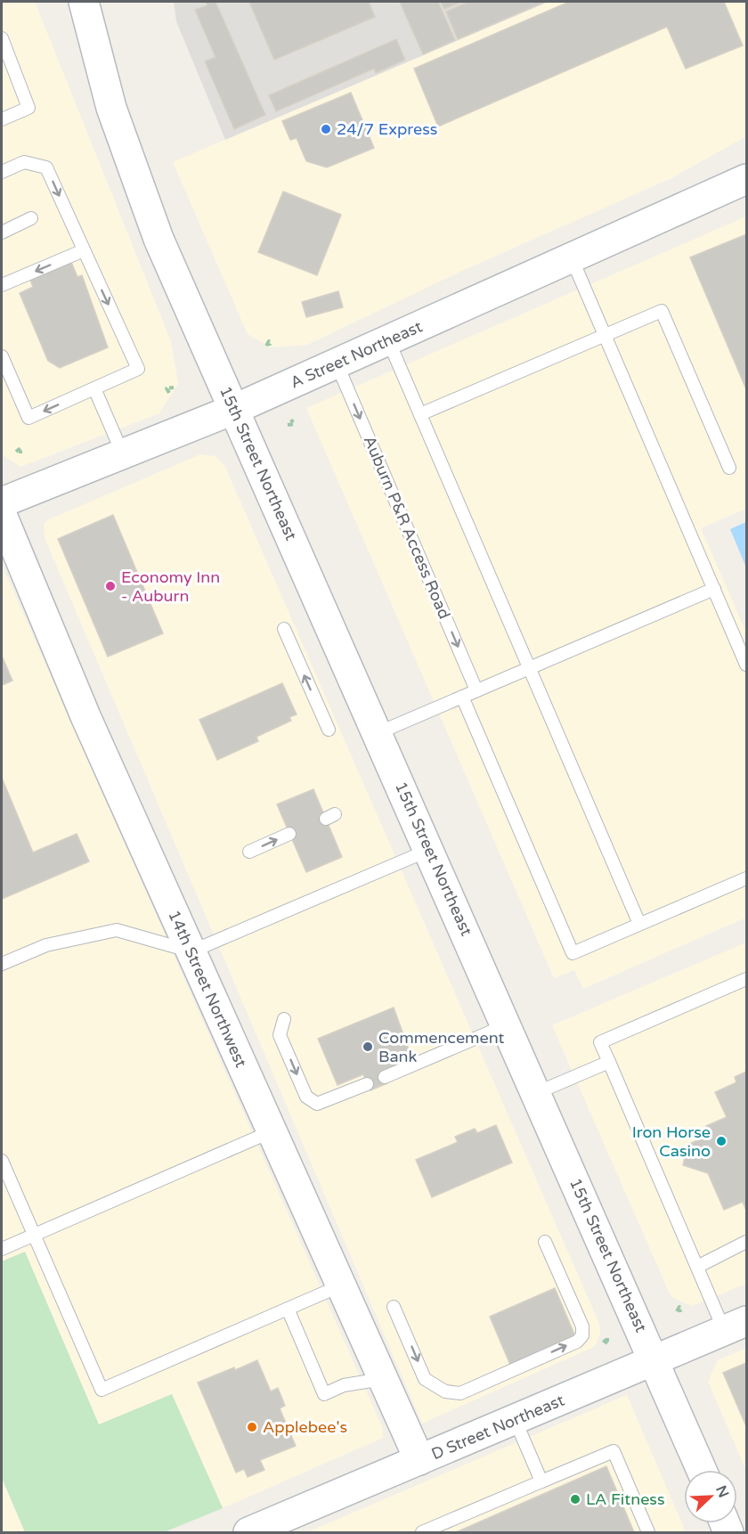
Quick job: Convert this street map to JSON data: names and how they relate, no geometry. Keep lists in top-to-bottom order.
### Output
{
  "streets": {
    "street": [
      "A Street Northeast",
      "15th Street Northeast",
      "14th Street Northwest",
      "D Street Northeast"
    ],
    "lane": ["Auburn P&R Access Road"]
  },
  "crossings": [
    ["A Street Northeast", "15th Street Northeast"],
    ["A Street Northeast", "Auburn P&R Access Road"],
    ["15th Street Northeast", "D Street Northeast"],
    ["14th Street Northwest", "D Street Northeast"]
  ],
  "places": [
    "24/7 Express",
    "Economy Inn - Auburn",
    "Commencement Bank",
    "Iron Horse Casino",
    "Applebee's",
    "LA Fitness"
  ],
  "north": "top right"
}
